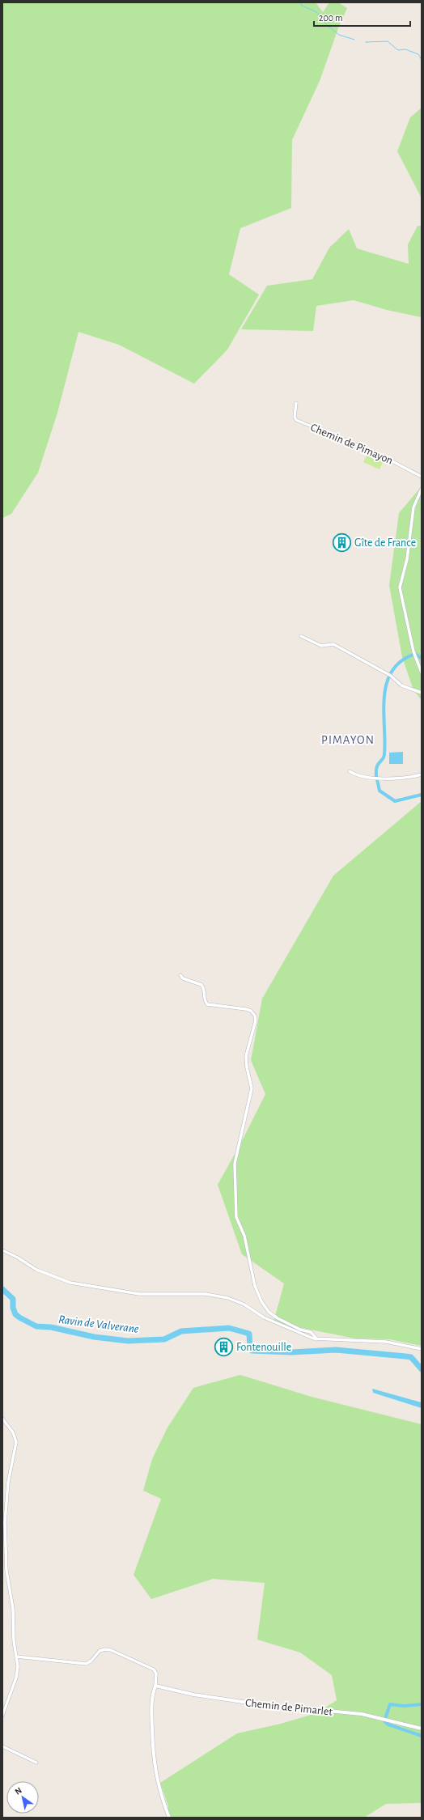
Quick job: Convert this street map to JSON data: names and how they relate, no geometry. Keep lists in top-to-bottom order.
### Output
{
  "streets": {
    "street": ["Chemin de Pimayon", "Chemin de Pimarlet"]
  },
  "districts": ["PIMAYON"],
  "water": ["Ravin de Valverane"],
  "places": {
    "building": ["Gîte de France", "Fontenouille"]
  },
  "scale_bar": "200 m",
  "north": "top left"
}
